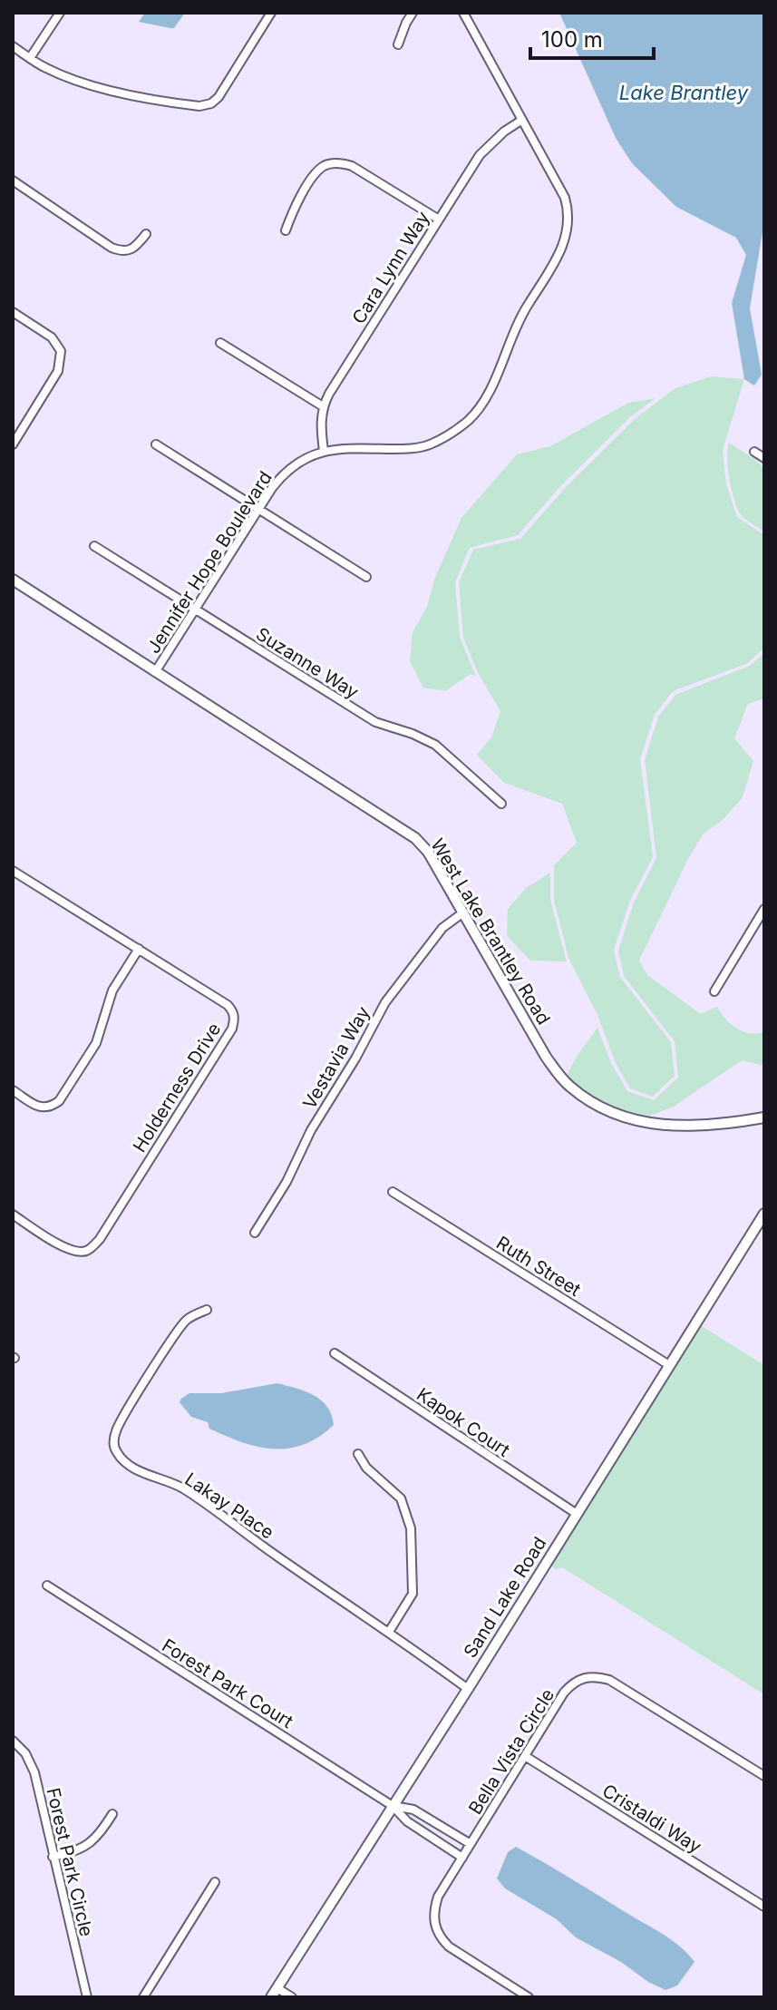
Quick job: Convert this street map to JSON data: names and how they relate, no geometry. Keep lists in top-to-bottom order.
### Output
{
  "streets": {
    "street": [
      "Cara Lynn Way",
      "Jennifer Hope Boulevard",
      "Suzanne Way",
      "West Lake Brantley Road",
      "Vestavia Way",
      "Holderness Drive",
      "Ruth Street",
      "Kapok Court",
      "Lakay Place",
      "Sand Lake Road",
      "Forest Park Court",
      "Bella Vista Circle",
      "Cristaldi Way",
      "Forest Park Circle"
    ]
  },
  "crossings": [
    ["Cara Lynn Way", "Jennifer Hope Boulevard"],
    ["Jennifer Hope Boulevard", "Suzanne Way"],
    ["Jennifer Hope Boulevard", "West Lake Brantley Road"],
    ["West Lake Brantley Road", "Vestavia Way"],
    ["Ruth Street", "Sand Lake Road"],
    ["Kapok Court", "Sand Lake Road"],
    ["Lakay Place", "Sand Lake Road"],
    ["Sand Lake Road", "Forest Park Court"],
    ["Bella Vista Circle", "Cristaldi Way"]
  ],
  "water": ["Lake Brantley"],
  "scale_bar": "100 m"
}
